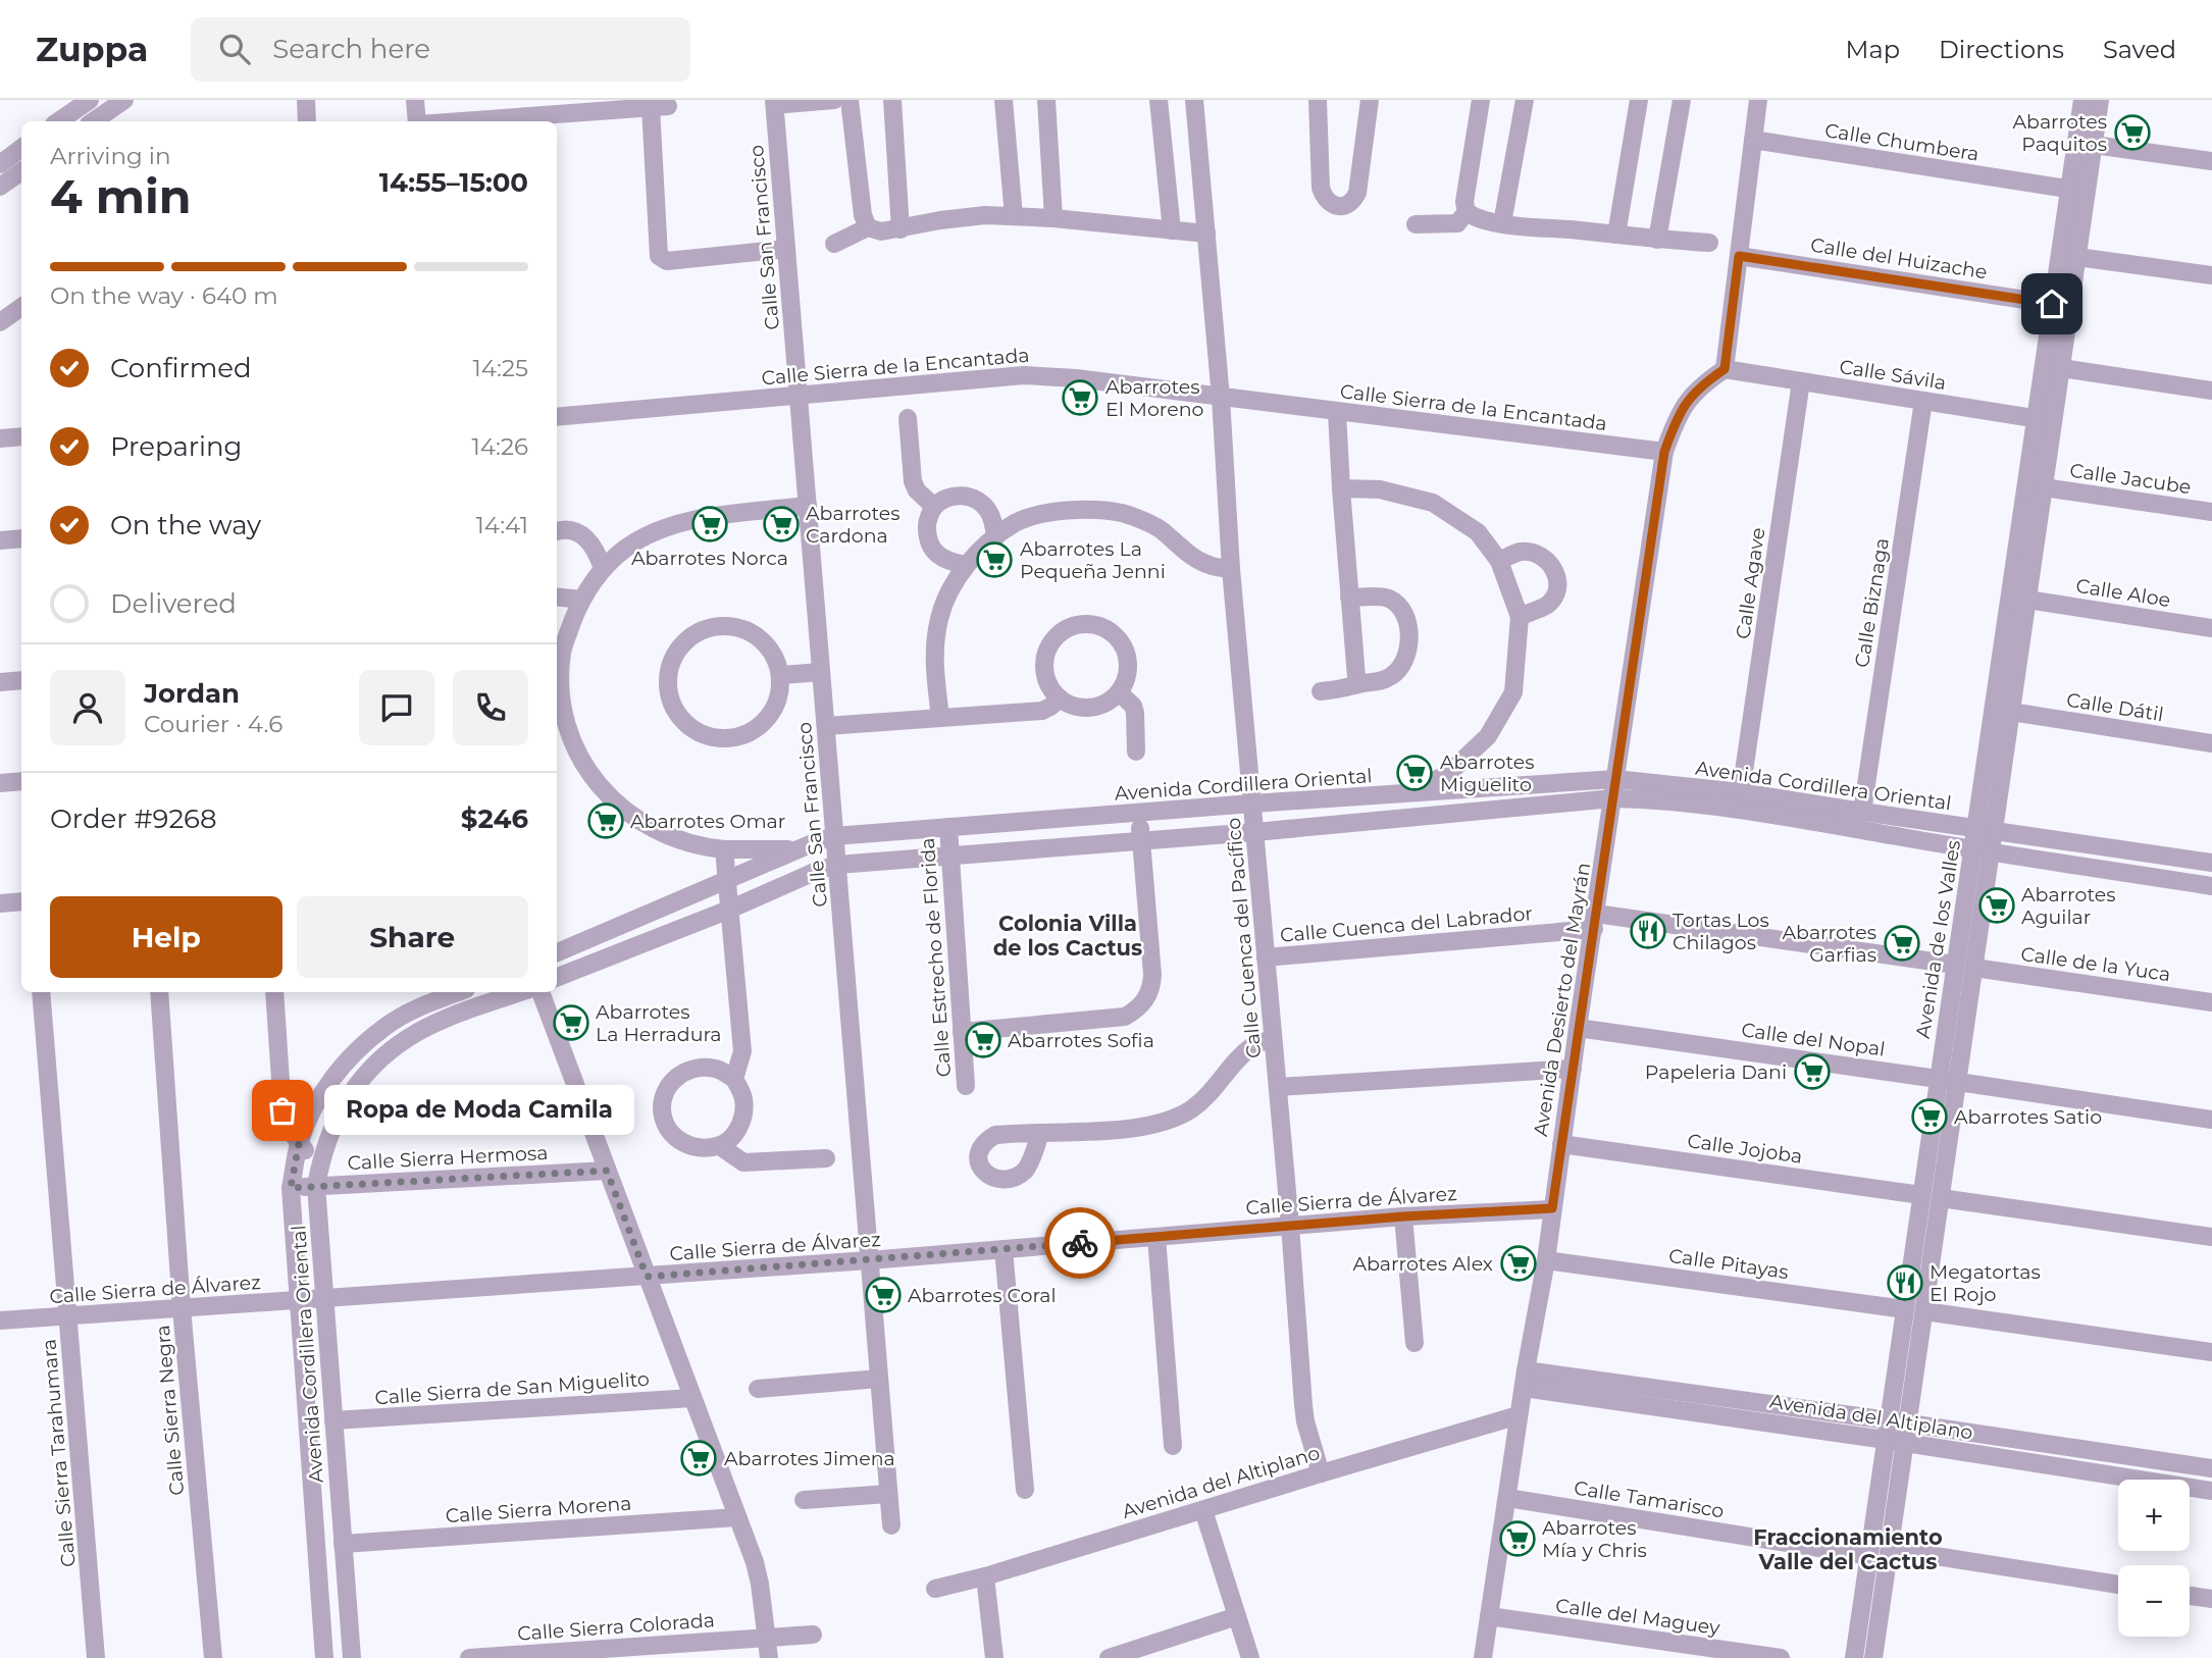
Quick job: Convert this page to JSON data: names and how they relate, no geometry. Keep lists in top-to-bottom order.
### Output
{
  "streets": {
    "street": [
      "Calle Chumbera",
      "Calle San Francisco",
      "Calle del Huizache",
      "Calle Sierra de la Encantada",
      "Calle Sávila",
      "Calle Jacube",
      "Calle Agave",
      "Calle Aloe",
      "Calle Biznaga",
      "Calle Dátil",
      "Avenida Cordillera Oriental",
      "Calle Cuenca del Labrador",
      "Calle Cuenca del Pacífico",
      "Avenida de los Valles",
      "Calle Estrecho de Florida",
      "Calle de la Yuca",
      "Avenida Desierto del Mayrán",
      "Calle del Nopal",
      "Calle Jojoba",
      "Calle Sierra Hermosa",
      "Calle Sierra de Álvarez",
      "Calle Pitayas",
      "Calle Sierra de San Miguelito",
      "Calle Sierra Negra",
      "Avenida del Altiplano",
      "Calle Sierra Tarahumara",
      "Calle Tamarisco",
      "Calle Sierra Morena",
      "Calle del Maguey",
      "Calle Sierra Colorada"
    ]
  },
  "crossings": [
    ["Calle Chumbera", "Avenida de los Valles"],
    ["Calle San Francisco", "Calle Sierra de la Encantada"],
    ["Calle San Francisco", "Avenida Cordillera Oriental"],
    ["Calle San Francisco", "Calle Sierra de Álvarez"],
    ["Calle del Huizache", "Avenida de los Valles"],
    ["Calle Sierra de la Encantada", "Calle Cuenca del Pacífico"],
    ["Calle Sierra de la Encantada", "Avenida Desierto del Mayrán"],
    ["Calle Sávila", "Calle Agave"],
    ["Calle Sávila", "Calle Biznaga"],
    ["Calle Sávila", "Avenida de los Valles"],
    ["Calle Sávila", "Avenida Desierto del Mayrán"],
    ["Calle Jacube", "Avenida de los Valles"],
    ["Calle Agave", "Avenida Cordillera Oriental"],
    ["Calle Aloe", "Avenida de los Valles"],
    ["Calle Biznaga", "Avenida Cordillera Oriental"],
    ["Calle Dátil", "Avenida de los Valles"],
    ["Avenida Cordillera Oriental", "Calle Cuenca del Pacífico"],
    ["Avenida Cordillera Oriental", "Avenida de los Valles"],
    ["Avenida Cordillera Oriental", "Calle Estrecho de Florida"],
    ["Avenida Cordillera Oriental", "Avenida Desierto del Mayrán"],
    ["Avenida Cordillera Oriental", "Calle Sierra Hermosa"],
    ["Avenida Cordillera Oriental", "Calle Sierra de Álvarez"],
    ["Avenida Cordillera Oriental", "Calle Sierra de San Miguelito"],
    ["Avenida Cordillera Oriental", "Calle Sierra Morena"],
    ["Calle Cuenca del Labrador", "Calle Cuenca del Pacífico"],
    ["Calle Cuenca del Labrador", "Avenida Desierto del Mayrán"],
    ["Calle Cuenca del Pacífico", "Calle Sierra de Álvarez"],
    ["Calle Cuenca del Pacífico", "Avenida del Altiplano"],
    ["Avenida de los Valles", "Calle de la Yuca"],
    ["Avenida de los Valles", "Calle del Nopal"],
    ["Avenida de los Valles", "Calle Jojoba"],
    ["Avenida de los Valles", "Calle Pitayas"],
    ["Avenida de los Valles", "Avenida del Altiplano"],
    ["Avenida de los Valles", "Calle Tamarisco"],
    ["Avenida Desierto del Mayrán", "Calle del Nopal"],
    ["Avenida Desierto del Mayrán", "Calle Jojoba"],
    ["Avenida Desierto del Mayrán", "Calle Sierra de Álvarez"],
    ["Avenida Desierto del Mayrán", "Calle Pitayas"],
    ["Avenida Desierto del Mayrán", "Avenida del Altiplano"],
    ["Avenida Desierto del Mayrán", "Calle Tamarisco"],
    ["Avenida Desierto del Mayrán", "Calle del Maguey"],
    ["Calle Sierra de Álvarez", "Calle Sierra Negra"],
    ["Calle Sierra de Álvarez", "Calle Sierra Tarahumara"]
  ],
  "districts": ["Colonia Villa de los Cactus", "Fraccionamiento Valle del Cactus"],
  "places": {
    "supermarket": [
      "Abarrotes Paquitos",
      "Abarrotes El Moreno",
      "Abarrotes Norca",
      "Abarrotes Cardona",
      "Abarrotes La Pequeña Jenni",
      "Abarrotes Miguelito",
      "Abarrotes Omar",
      "Abarrotes Aguilar",
      "Abarrotes Garfias",
      "Abarrotes La Herradura",
      "Abarrotes Sofia",
      "Papeleria Dani",
      "Abarrotes Satio",
      "Abarrotes Alex",
      "Abarrotes Coral",
      "Abarrotes Jimena",
      "Abarrotes Mía y Chris"
    ],
    "restaurant": ["Tortas Los Chilagos", "Megatortas El Rojo"],
    "other": ["Ropa de Moda Camila"]
  },
  "page": {
    "header": "Zuppa",
    "search": "Search here",
    "nav": ["Map", "Directions", "Saved"],
    "heading": ["4 min", "Arriving in", "14:55–15:00"],
    "panel": [
      "Jordan",
      "Courier · 4.6",
      "Order #9268",
      "$246"
    ],
    "bar": "On the way · 640 m",
    "list": [
      ["Confirmed", "14:25"],
      ["Preparing", "14:26"],
      ["On the way", "14:41"],
      "Delivered"
    ],
    "buttons": ["Help", "Share"],
    "bubble": "Ropa de Moda Camila",
    "map_buttons": ["+", "−"]
  }
}
